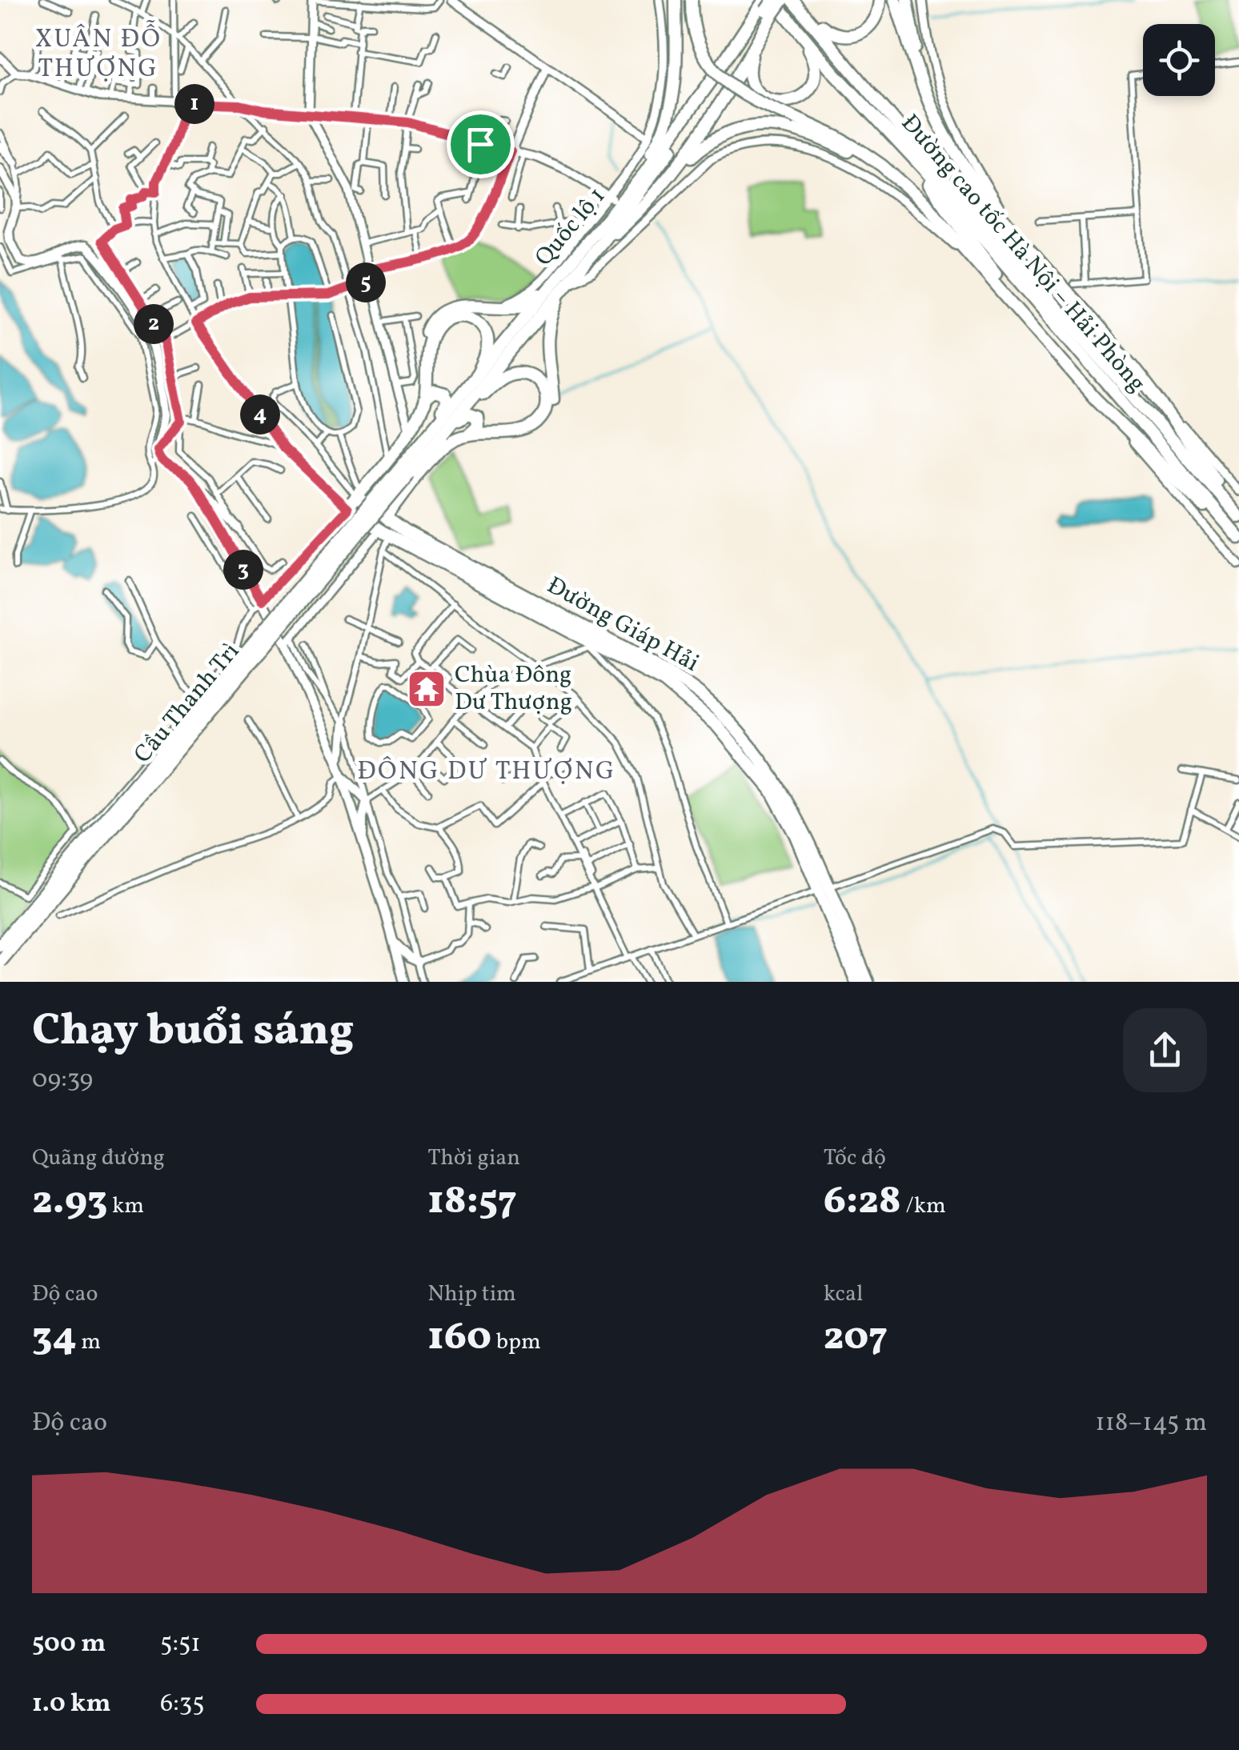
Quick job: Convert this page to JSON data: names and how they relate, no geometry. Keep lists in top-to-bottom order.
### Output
{
  "streets": {
    "highway": [
      "Quốc lộ 1",
      "Đường cao tốc Hà Nội – Hải Phòng",
      "Đường Giáp Hải",
      "Cầu Thanh Trì"
    ]
  },
  "crossings": [
    ["Quốc lộ 1", "Đường cao tốc Hà Nội – Hải Phòng"],
    ["Quốc lộ 1", "Cầu Thanh Trì"]
  ],
  "districts": ["XUÂN ĐỖ THƯỢNG", "ĐÔNG DƯ THƯỢNG"],
  "places": {
    "temple": ["Chùa Đông Dư Thượng"]
  },
  "page": {
    "pins": [
      "1",
      "5",
      "2",
      "4",
      "3"
    ],
    "heading": ["Chạy buổi sáng", "09:39"],
    "stats": [
      ["Quãng đường", "2.93 km"],
      ["Thời gian", "18:57"],
      ["Tốc độ", "6:28 /km"],
      ["Độ cao", "34 m"],
      ["Nhịp tim", "160 bpm"],
      ["kcal", "207"]
    ],
    "chart": ["Độ cao", "118–145 m"],
    "list": [
      {
        "name": "500 m",
        "note": "5:51"
      },
      {
        "name": "1.0 km",
        "note": "6:35"
      }
    ]
  }
}
